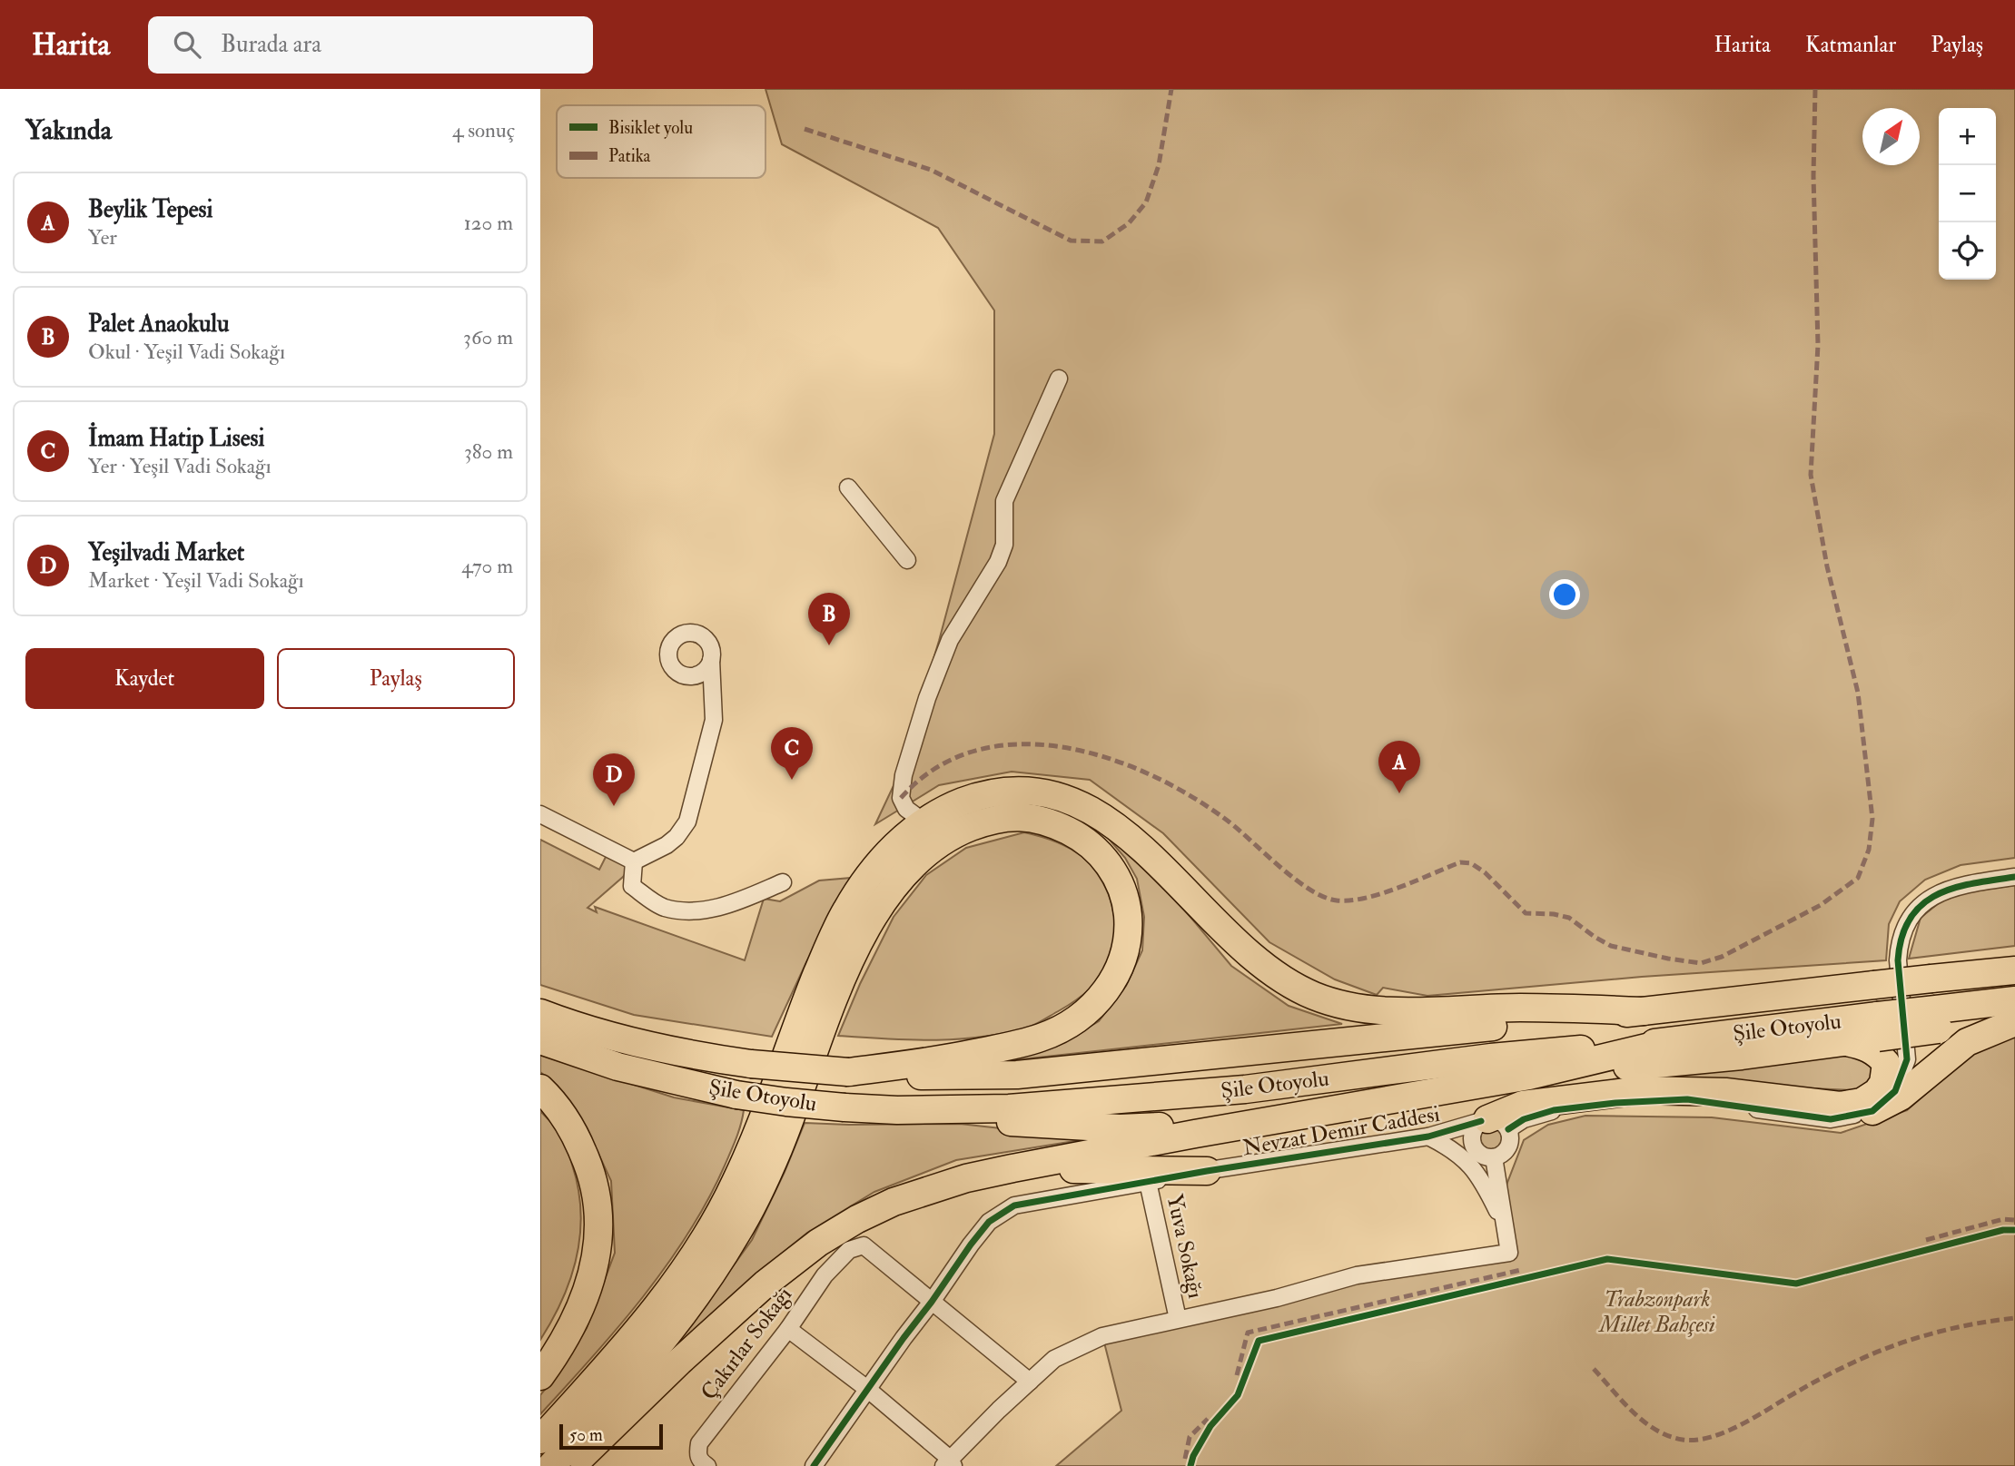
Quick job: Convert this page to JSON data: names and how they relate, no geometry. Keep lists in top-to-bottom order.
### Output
{
  "streets": {
    "highway": ["Şile Otoyolu"],
    "street": ["Nevzat Demir Caddesi", "Yuva Sokağı", "Çakırlar Sokağı"]
  },
  "crossings": [
    ["Nevzat Demir Caddesi", "Yuva Sokağı"],
    ["Nevzat Demir Caddesi", "Çakırlar Sokağı"]
  ],
  "parks": ["Trabzonpark Millet Bahçesi"],
  "legend": ["Bisiklet yolu", "Patika"],
  "scale_bar": "50 m",
  "north": "top right",
  "page": {
    "header": "Harita",
    "search": "Burada ara",
    "nav": ["Harita", "Katmanlar", "Paylaş"],
    "heading": ["Yakında", "4 sonuç"],
    "map_buttons": ["+", "−"],
    "list": [
      {
        "mark": "A",
        "name": "Beylik Tepesi",
        "note": "Yer",
        "value": "120 m"
      },
      {
        "mark": "B",
        "name": "Palet Anaokulu",
        "note": "Okul · Yeşil Vadi Sokağı",
        "value": "360 m"
      },
      {
        "mark": "C",
        "name": "İmam Hatip Lisesi",
        "note": "Yer · Yeşil Vadi Sokağı",
        "value": "380 m"
      },
      {
        "mark": "D",
        "name": "Yeşilvadi Market",
        "note": "Market · Yeşil Vadi Sokağı",
        "value": "470 m"
      }
    ],
    "pins": [
      "B",
      "C",
      "A",
      "D"
    ],
    "buttons": ["Kaydet", "Paylaş"],
    "scale": "50 m"
  }
}
